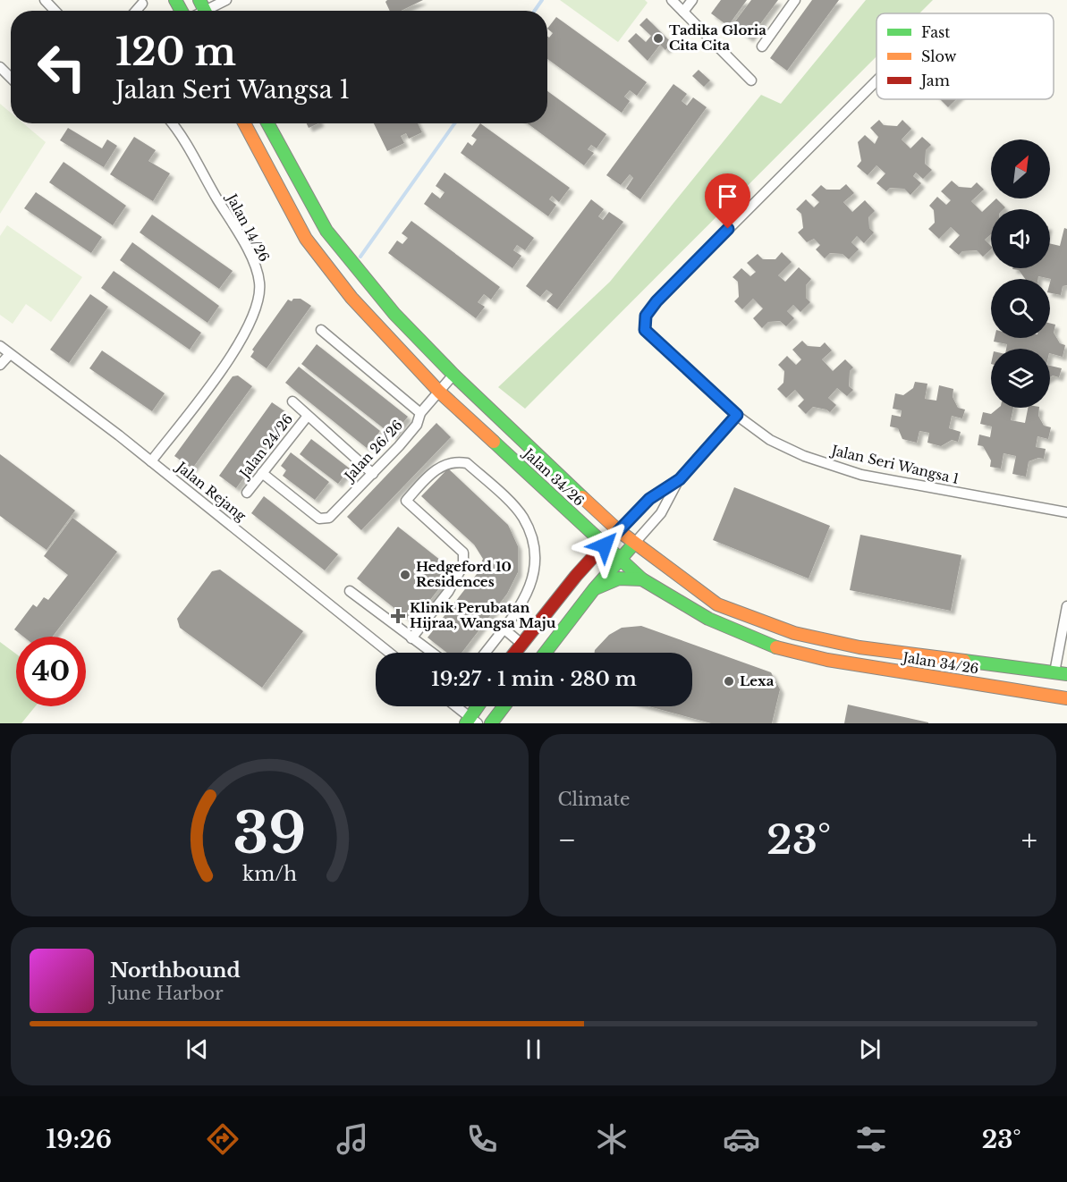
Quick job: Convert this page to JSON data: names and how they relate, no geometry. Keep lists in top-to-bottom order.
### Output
{
  "streets": {
    "main road": ["Jalan 34/26"],
    "street": [
      "Jalan 14/26",
      "Jalan 24/26",
      "Jalan 26/26",
      "Jalan Seri Wangsa 1",
      "Jalan Rejang"
    ]
  },
  "crossings": [
    ["Jalan 14/26", "Jalan Rejang"],
    ["Jalan 24/26", "Jalan 26/26"],
    ["Jalan 26/26", "Jalan 34/26"]
  ],
  "places": {
    "other": ["Tadika Gloria Cita Cita", "Hedgeford 10 Residences", "Lexa"],
    "health": ["Klinik Perubatan Hijraa, Wangsa Maju"]
  },
  "legend": ["Fast", "Slow", "Jam"],
  "north": "top right",
  "page": {
    "turn": ["120 m", "Jalan Seri Wangsa 1"],
    "limit": "40",
    "trip": "19:27 · 1 min · 280 m",
    "tile": "Climate",
    "heat": ["−", "23°", "+"],
    "song": ["Northbound", "June Harbor"],
    "tabs": ["19:26", "23°"],
    "gauge": ["39", "km/h"]
  }
}
